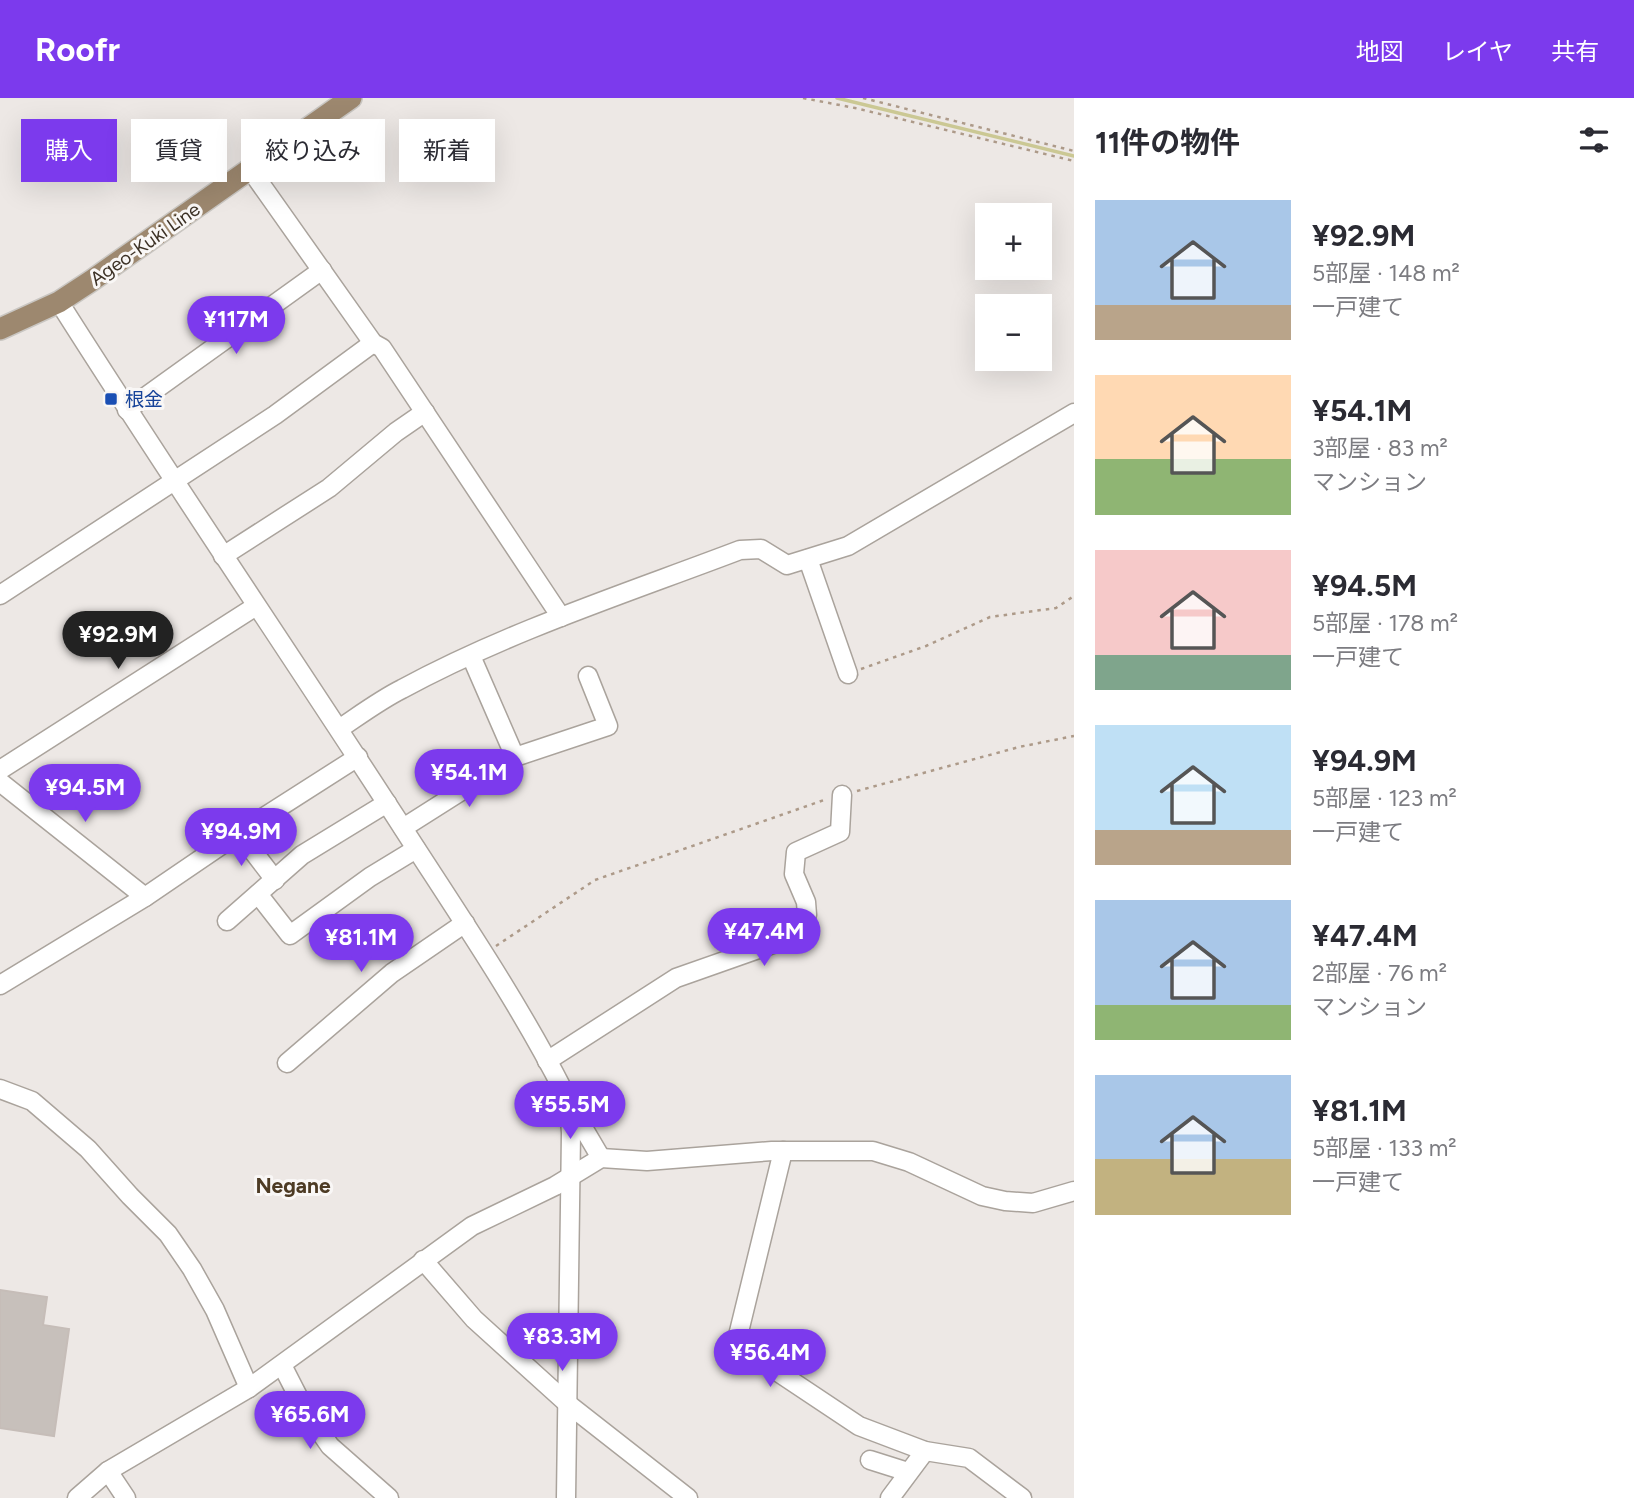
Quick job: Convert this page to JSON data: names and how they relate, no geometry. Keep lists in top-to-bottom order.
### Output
{
  "streets": {
    "main road": ["Ageo-Kuki Line"]
  },
  "districts": ["Negane"],
  "places": {
    "transit": ["根金"]
  },
  "page": {
    "header": "Roofr",
    "nav": ["地図", "レイヤ", "共有"],
    "heading": "11件の物件",
    "chip": [
      "購入",
      "賃貸",
      "絞り込み",
      "新着"
    ],
    "list": [
      {
        "name": "¥92.9M",
        "note": "5部屋 · 148 m² · 一戸建て"
      },
      {
        "name": "¥54.1M",
        "note": "3部屋 · 83 m² · マンション"
      },
      {
        "name": "¥94.5M",
        "note": "5部屋 · 178 m² · 一戸建て"
      },
      {
        "name": "¥94.9M",
        "note": "5部屋 · 123 m² · 一戸建て"
      },
      {
        "name": "¥47.4M",
        "note": "2部屋 · 76 m² · マンション"
      },
      {
        "name": "¥81.1M",
        "note": "5部屋 · 133 m² · 一戸建て"
      }
    ],
    "map_buttons": ["+", "−"],
    "price": [
      "¥117M",
      "¥92.9M",
      "¥54.1M",
      "¥94.5M",
      "¥94.9M",
      "¥47.4M",
      "¥81.1M",
      "¥55.5M",
      "¥83.3M",
      "¥56.4M",
      "¥65.6M"
    ]
  }
}
